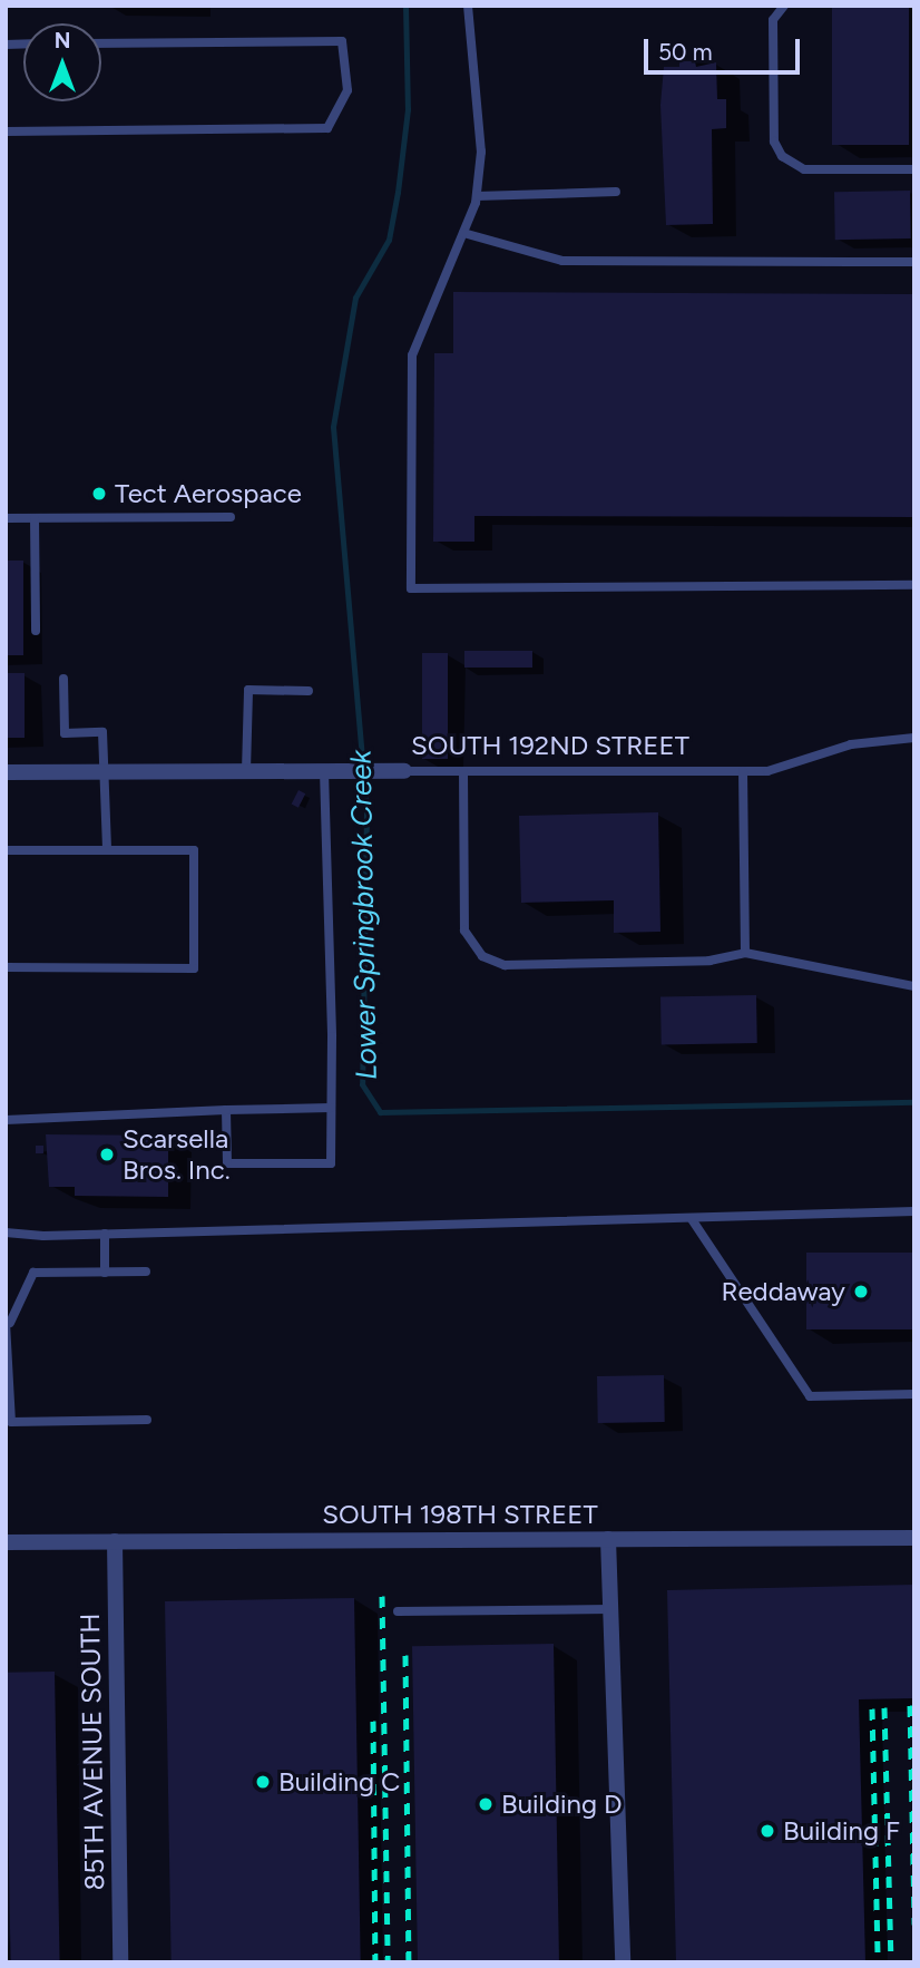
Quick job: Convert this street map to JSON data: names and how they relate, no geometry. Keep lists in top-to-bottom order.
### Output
{
  "streets": {
    "street": ["SOUTH 192ND STREET", "SOUTH 198TH STREET", "85TH AVENUE SOUTH"]
  },
  "crossings": [
    ["SOUTH 198TH STREET", "85TH AVENUE SOUTH"]
  ],
  "water": ["Lower Springbrook Creek"],
  "places": [
    "Tect Aerospace",
    "Scarsella Bros. Inc.",
    "Reddaway",
    "Building C",
    "Building D",
    "Building F"
  ],
  "scale_bar": "50 m",
  "north": "top"
}
